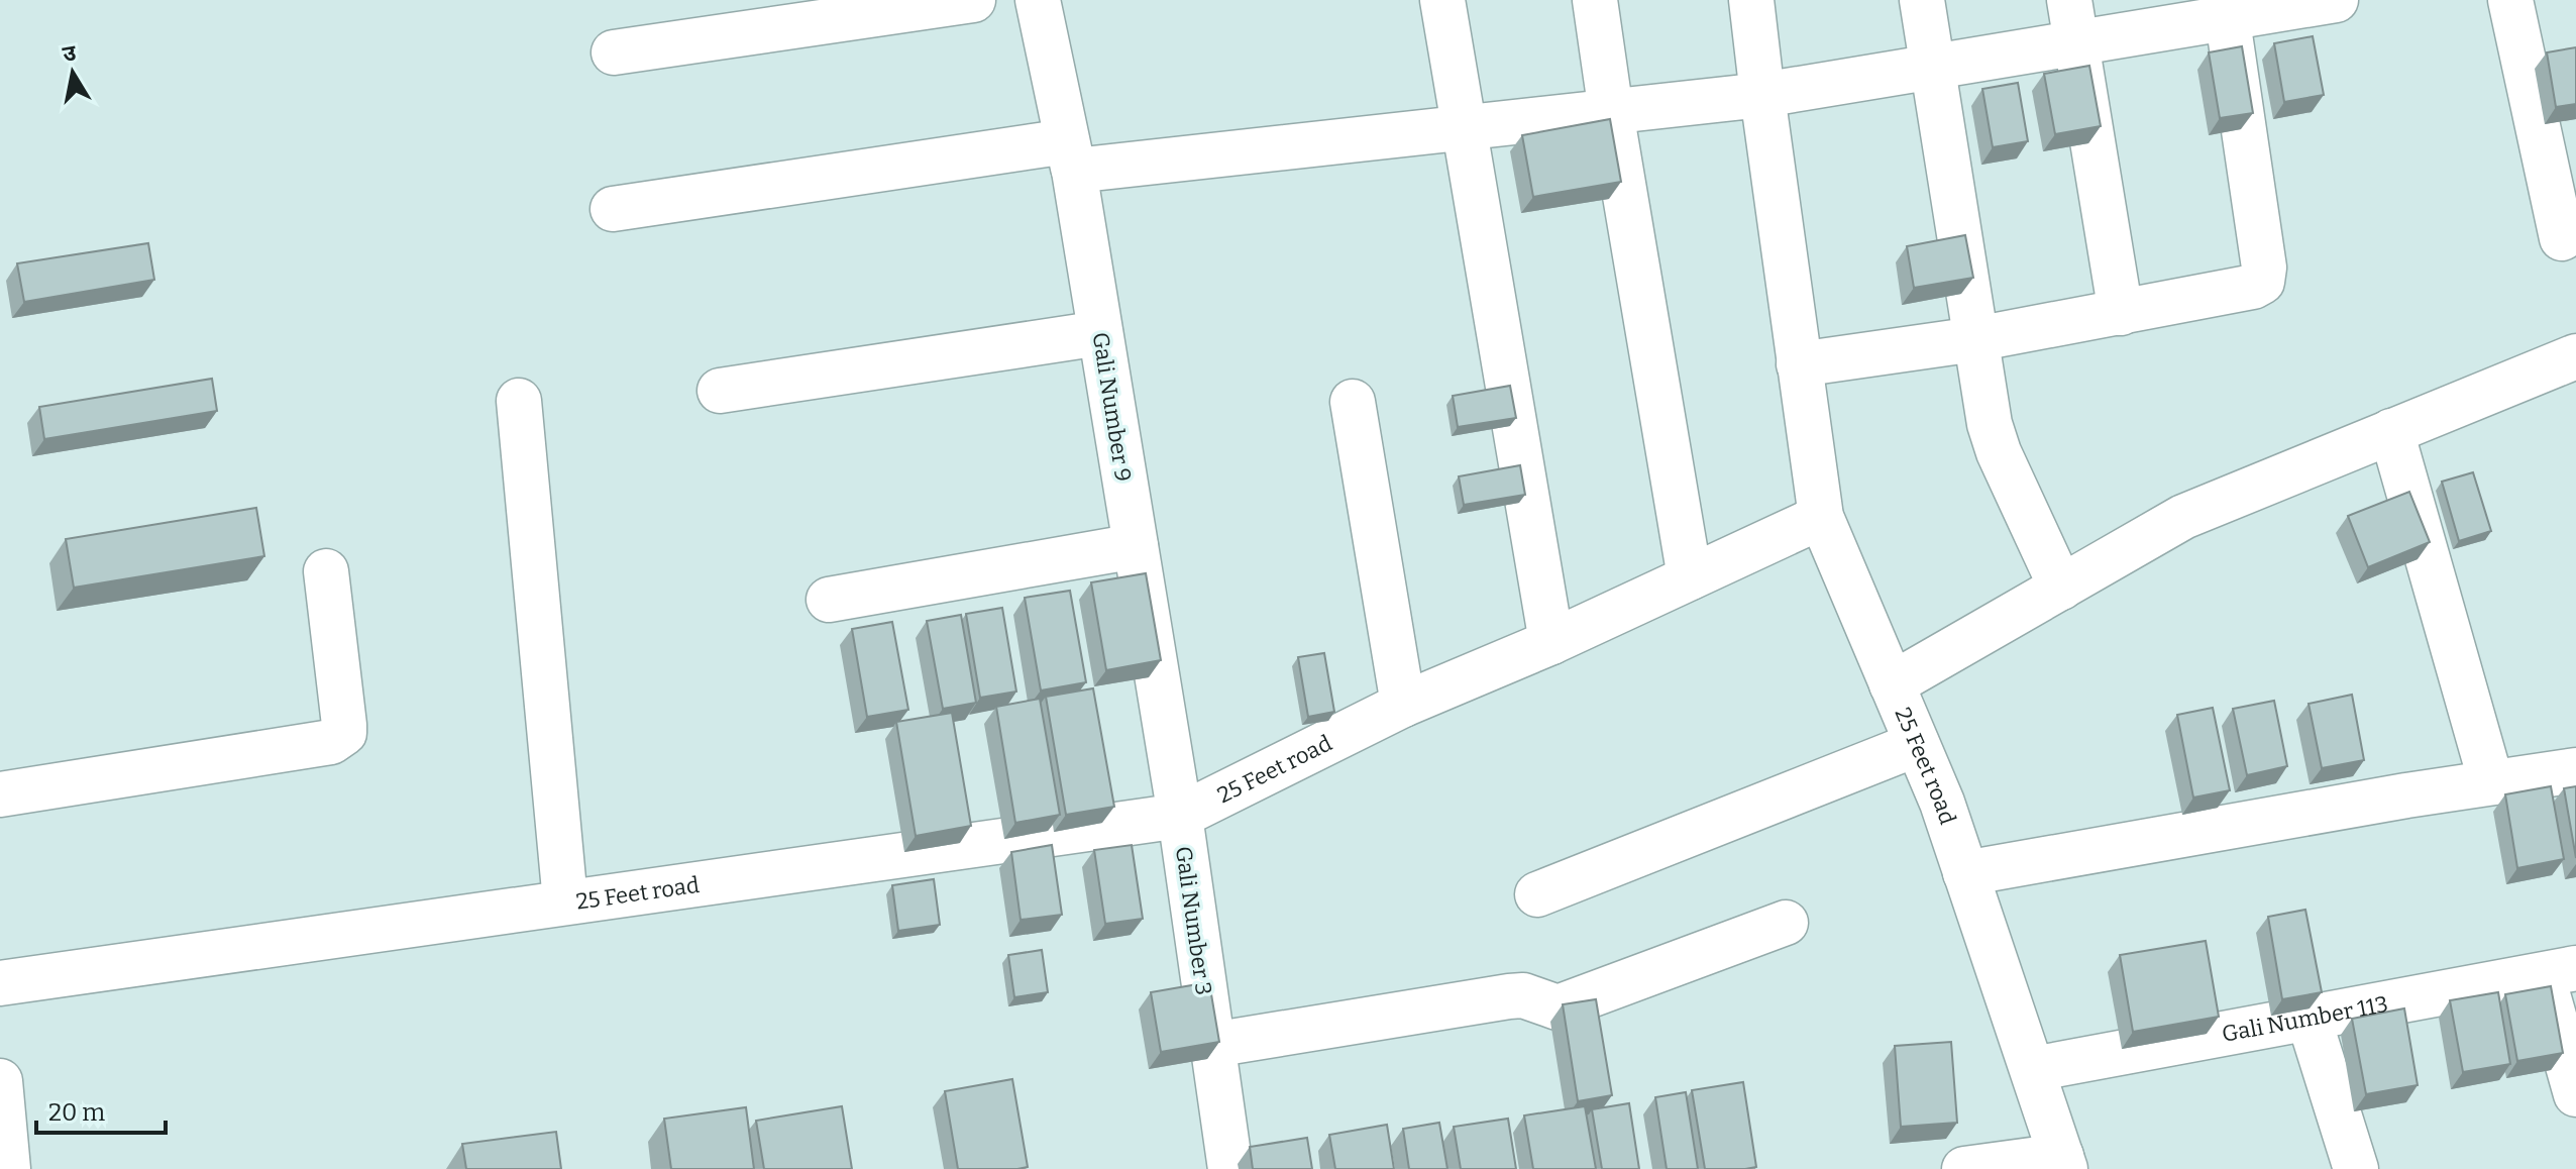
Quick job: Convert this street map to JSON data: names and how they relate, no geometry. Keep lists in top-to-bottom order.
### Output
{
  "streets": {
    "street": [
      "Gali Number 9",
      "25 Feet road",
      "Gali Number 3",
      "Gali Number 113"
    ]
  },
  "crossings": [
    ["Gali Number 9", "25 Feet road"],
    ["Gali Number 9", "Gali Number 3"],
    ["25 Feet road", "Gali Number 3"],
    ["25 Feet road", "Gali Number 113"]
  ],
  "scale_bar": "20 m",
  "north": "top"
}
